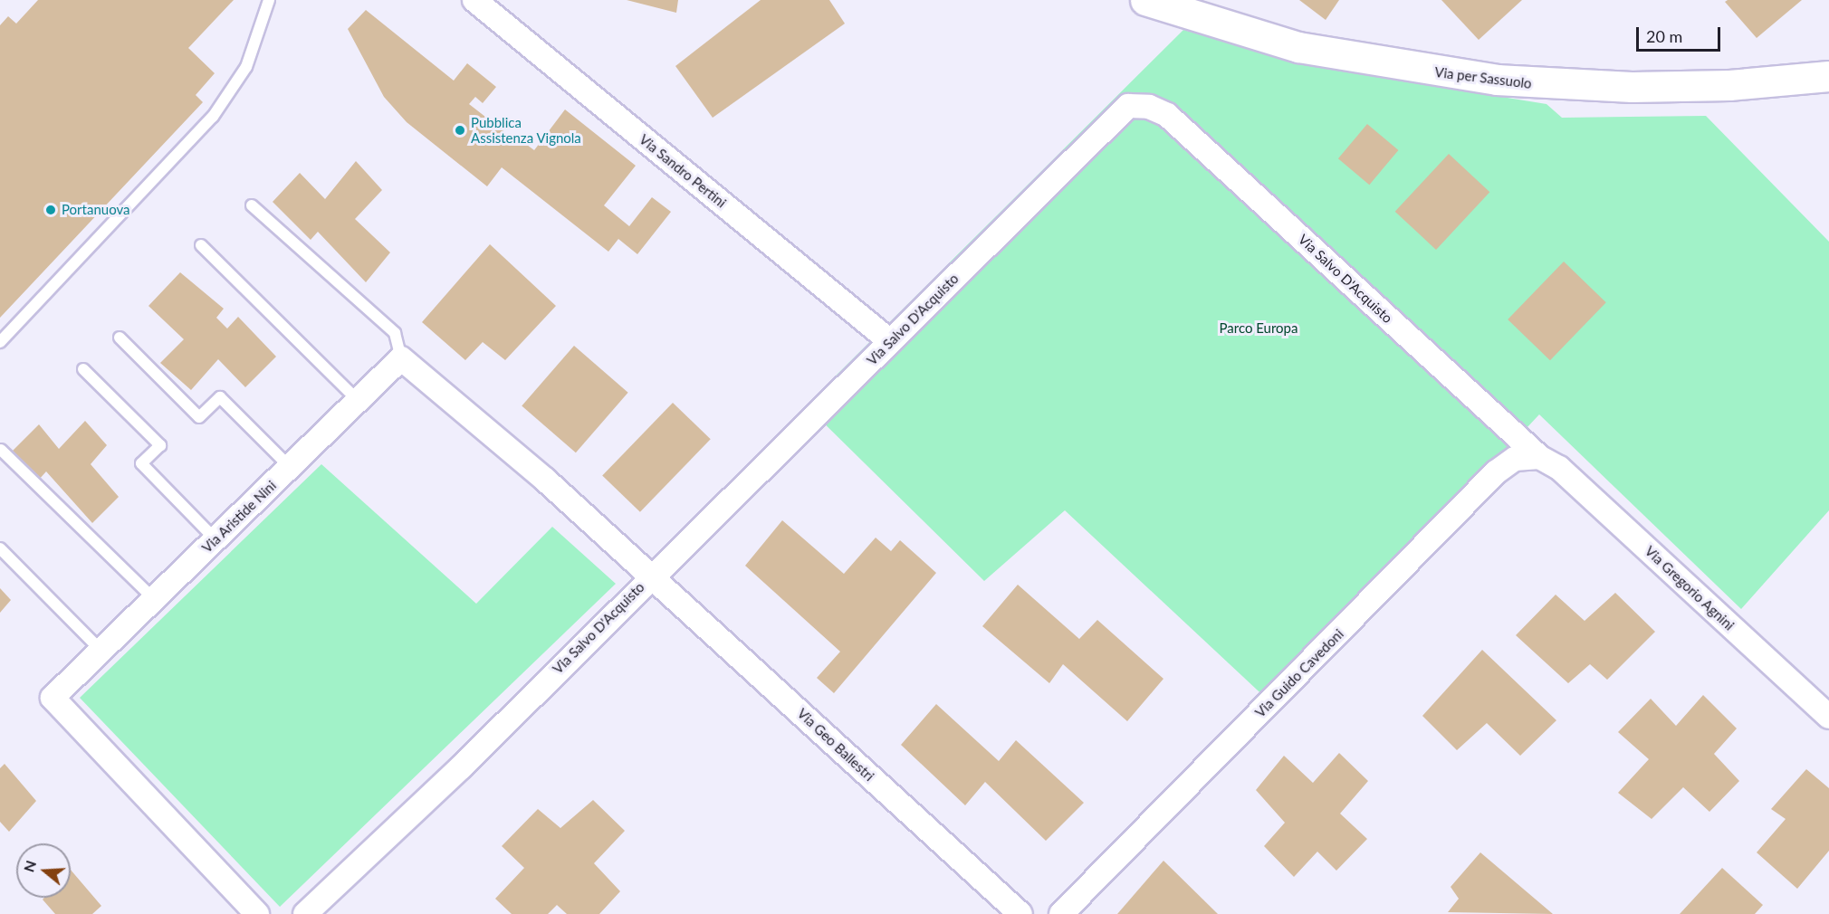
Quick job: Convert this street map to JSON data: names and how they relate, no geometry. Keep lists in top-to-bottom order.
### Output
{
  "streets": {
    "main road": ["Via per Sassuolo"],
    "street": [
      "Via Sandro Pertini",
      "Via Salvo D'Acquisto",
      "Via Aristide Nini",
      "Via Gregorio Agnini",
      "Via Guido Cavedoni",
      "Via Geo Ballestri"
    ]
  },
  "crossings": [
    ["Via Sandro Pertini", "Via Salvo D'Acquisto"],
    ["Via Salvo D'Acquisto", "Via Gregorio Agnini"],
    ["Via Salvo D'Acquisto", "Via Guido Cavedoni"],
    ["Via Salvo D'Acquisto", "Via Geo Ballestri"],
    ["Via Gregorio Agnini", "Via Guido Cavedoni"]
  ],
  "parks": ["Parco Europa"],
  "places": ["Pubblica Assistenza Vignola", "Portanuova"],
  "scale_bar": "20 m",
  "north": "left"
}
